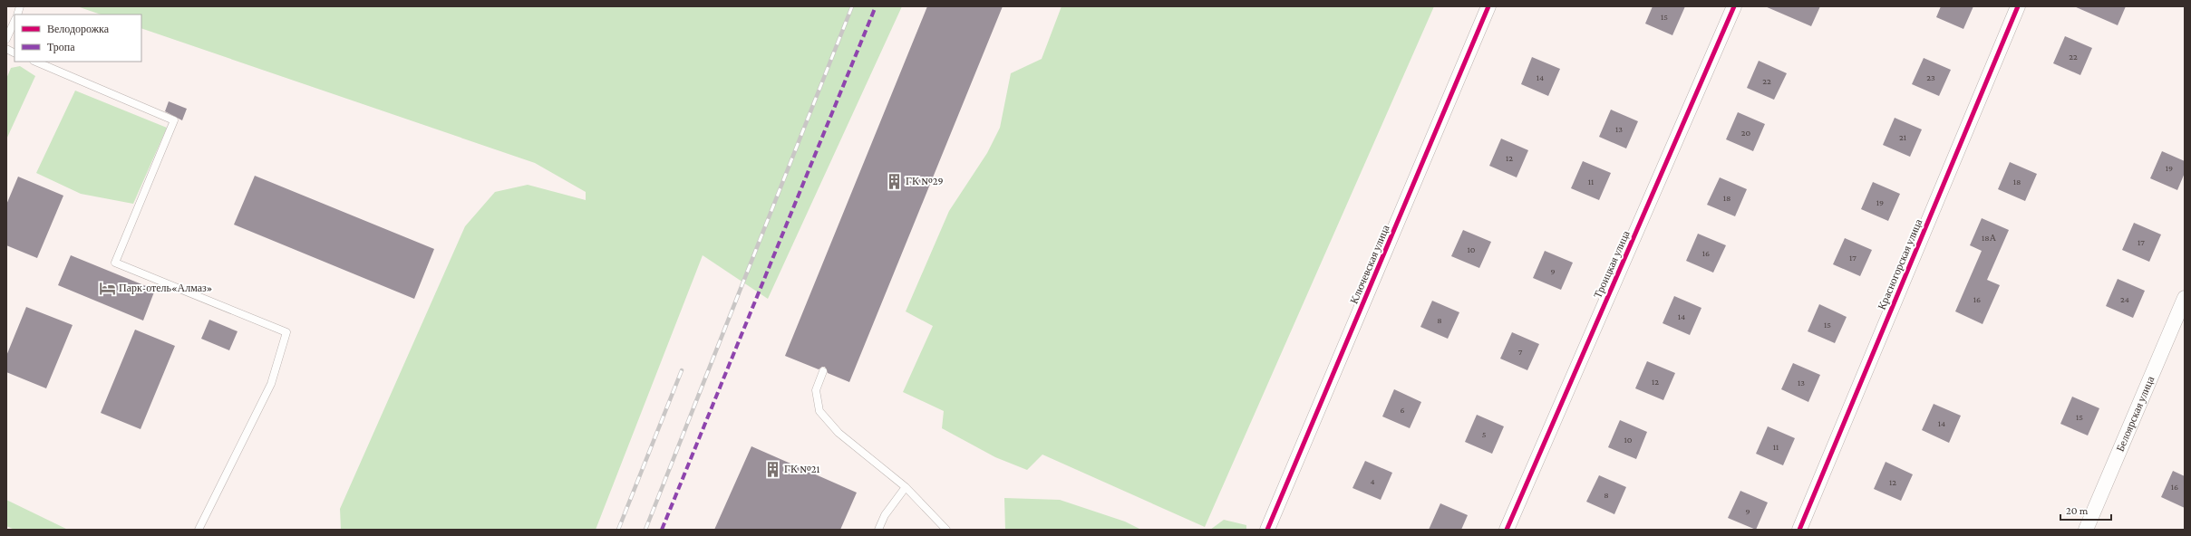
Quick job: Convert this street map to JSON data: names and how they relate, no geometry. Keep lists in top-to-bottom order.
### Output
{
  "streets": {
    "street": [
      "Ключевская улица",
      "Троицкая улица",
      "Красногорская улица",
      "Белоярская улица"
    ]
  },
  "places": {
    "building": ["ГК №29", "ГК №21"],
    "hotel": ["Парк-отель«Алмаз»"]
  },
  "house_numbers": [
    "15",
    "22",
    "14",
    "23",
    "22",
    "13",
    "20",
    "21",
    "12",
    "19",
    "11",
    "18",
    "18",
    "19",
    "18А",
    "17",
    "10",
    "16",
    "17",
    "9",
    "16",
    "24",
    "14",
    "8",
    "15",
    "7",
    "12",
    "13",
    "6",
    "15",
    "14",
    "5",
    "10",
    "11",
    "4",
    "12",
    "16",
    "8",
    "9"
  ],
  "legend": ["Велодорожка", "Тропа"],
  "scale_bar": "20 m"
}
